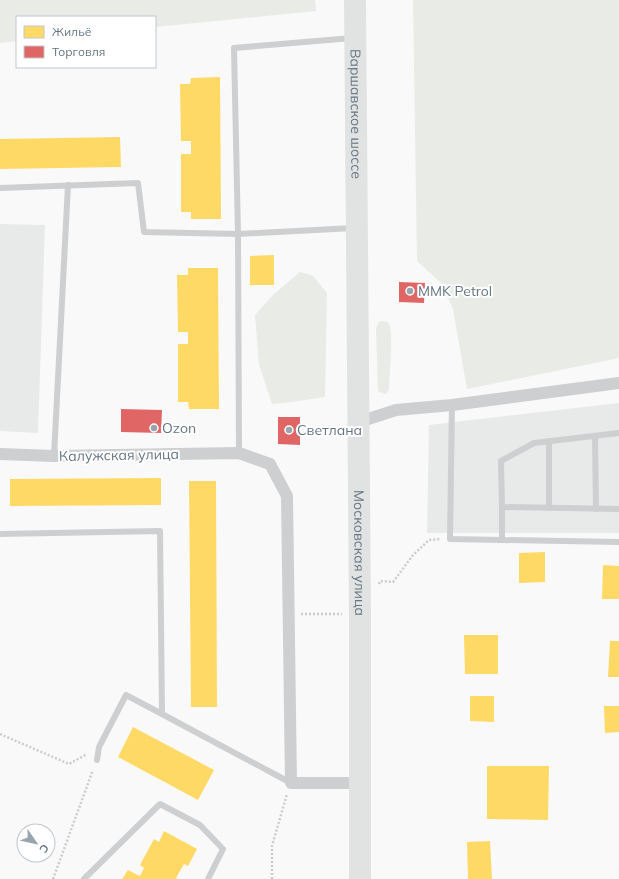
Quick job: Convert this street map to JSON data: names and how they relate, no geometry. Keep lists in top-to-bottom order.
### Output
{
  "streets": {
    "highway": ["Варшавское шоссе", "Московская улица"],
    "street": ["Калужская улица"]
  },
  "crossings": [
    ["Варшавское шоссе", "Московская улица"]
  ],
  "places": ["MMK Petrol", "Ozon", "Светлана"],
  "legend": ["Жильё", "Торговля"],
  "north": "bottom right"
}
